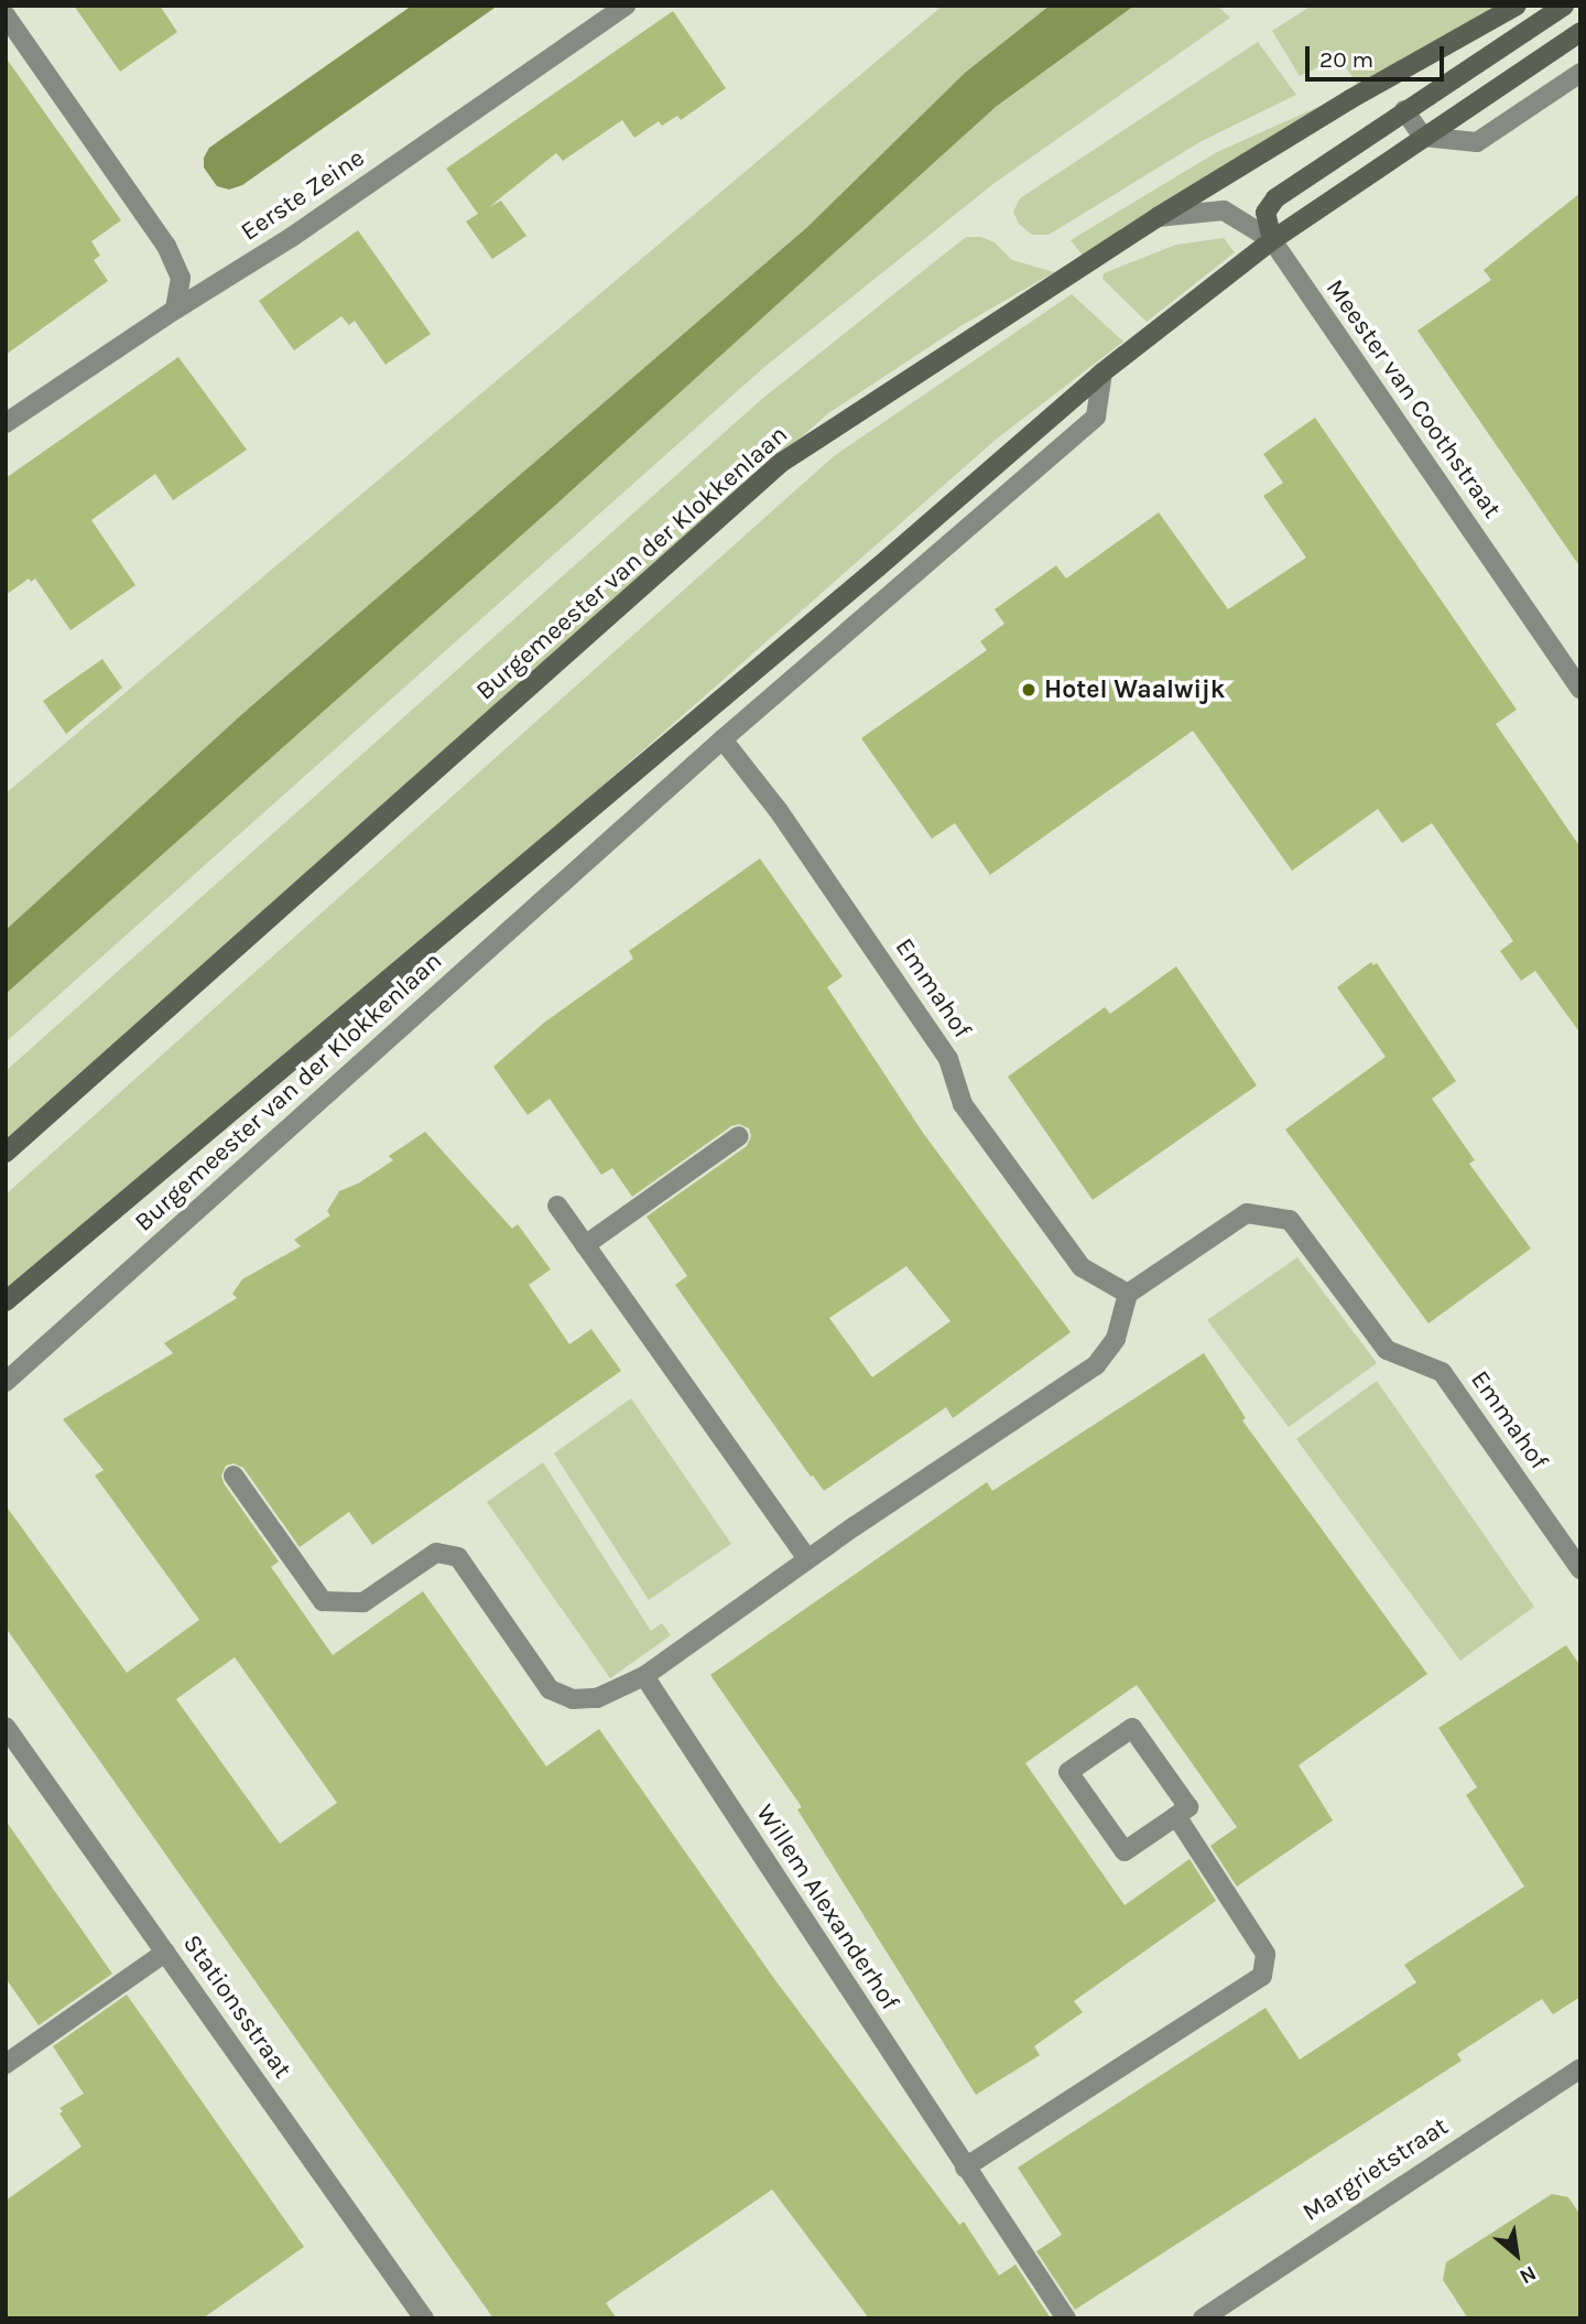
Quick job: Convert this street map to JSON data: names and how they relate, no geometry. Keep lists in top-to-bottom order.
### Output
{
  "streets": {
    "main road": ["Burgemeester van der Klokkenlaan"],
    "street": [
      "Eerste Zeine",
      "Meester van Coothstraat",
      "Emmahof",
      "Willem Alexanderhof",
      "Stationsstraat",
      "Margrietstraat"
    ]
  },
  "crossings": [
    ["Meester van Coothstraat", "Burgemeester van der Klokkenlaan"],
    ["Burgemeester van der Klokkenlaan", "Emmahof"]
  ],
  "places": ["Hotel Waalwijk"],
  "scale_bar": "20 m",
  "north": "bottom right"
}
